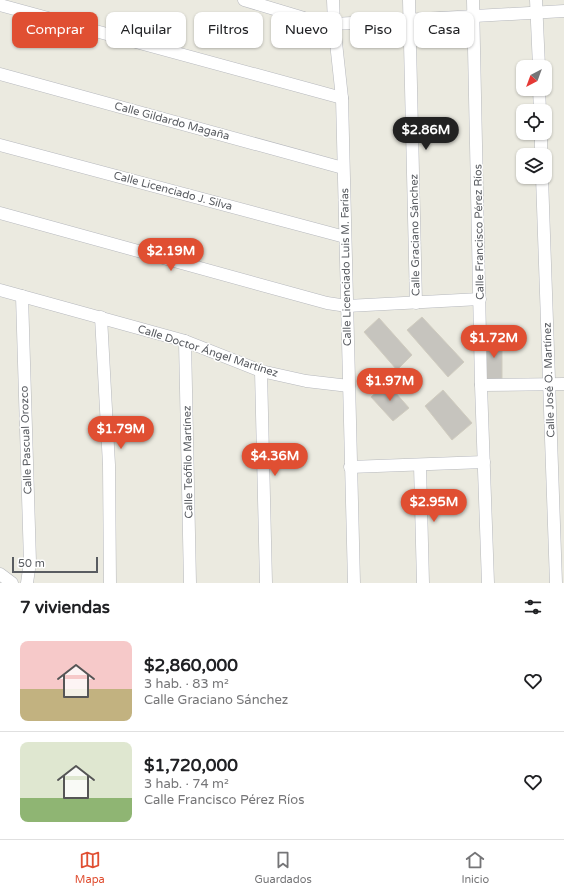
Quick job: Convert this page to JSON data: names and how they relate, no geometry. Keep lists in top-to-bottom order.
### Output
{
  "streets": {
    "street": [
      "Calle Gildardo Magaña",
      "Calle Licenciado J. Silva",
      "Calle Francisco Pérez Ríos",
      "Calle Graciano Sánchez",
      "Calle Licenciado Luis M. Farías",
      "Calle Doctor Ángel Martínez",
      "Calle José O. Martínez",
      "Calle Pascual Orozco",
      "Calle Teófilo Martínez"
    ]
  },
  "crossings": [
    ["Calle Gildardo Magaña", "Calle Licenciado Luis M. Farías"],
    ["Calle Licenciado J. Silva", "Calle Licenciado Luis M. Farías"],
    ["Calle Licenciado Luis M. Farías", "Calle Doctor Ángel Martínez"],
    ["Calle Doctor Ángel Martínez", "Calle Pascual Orozco"],
    ["Calle Doctor Ángel Martínez", "Calle Teófilo Martínez"]
  ],
  "scale_bar": "50 m",
  "north": "bottom left",
  "page": {
    "chip": [
      "Comprar",
      "Alquilar",
      "Filtros",
      "Nuevo",
      "Piso",
      "Casa"
    ],
    "price": [
      "$2.86M",
      "$2.19M",
      "$1.72M",
      "$1.97M",
      "$1.79M",
      "$4.36M",
      "$2.95M"
    ],
    "scale": "50 m",
    "heading": "7 viviendas",
    "list": [
      {
        "name": "$2,860,000",
        "note": "3 hab. · 83 m² · Calle Graciano Sánchez"
      },
      {
        "name": "$1,720,000",
        "note": "3 hab. · 74 m² · Calle Francisco Pérez Ríos"
      }
    ],
    "tabs": ["Mapa", "Guardados", "Inicio"]
  }
}
